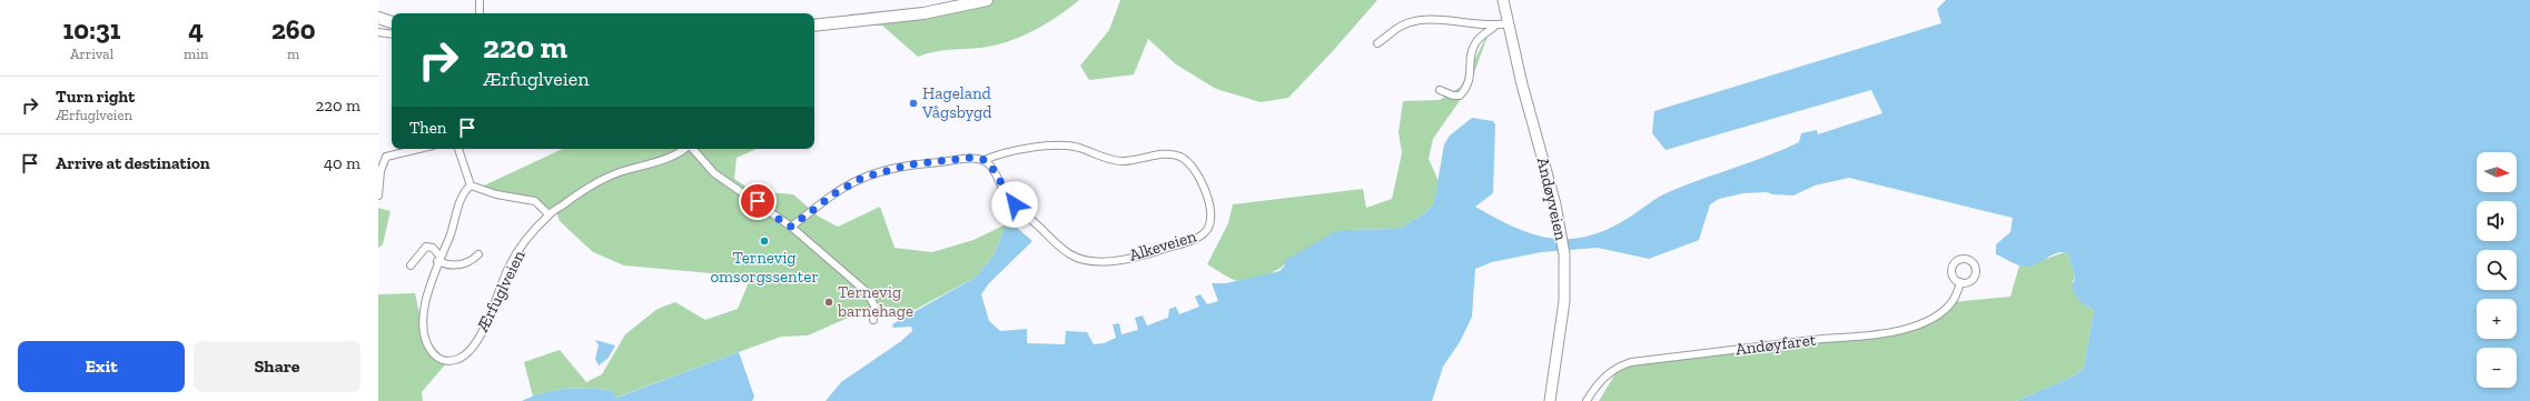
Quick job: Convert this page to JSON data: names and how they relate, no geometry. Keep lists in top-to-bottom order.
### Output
{
  "streets": {
    "street": [
      "Andøyveien",
      "Alkeveien",
      "Ærfuglveien",
      "Andøyfaret"
    ]
  },
  "crossings": [
    ["Alkeveien", "Ærfuglveien"]
  ],
  "places": ["Hageland Vågsbygd", "Ternevig omsorgssenter", "Ternevig barnehage"],
  "north": "right",
  "page": {
    "eta": [
      "10:31",
      "Arrival",
      "4",
      "min",
      "260",
      "m"
    ],
    "turn": ["220 m", "Ærfuglveien"],
    "list": [
      {
        "name": "Turn right",
        "note": "Ærfuglveien",
        "value": "220 m"
      },
      {
        "name": "Arrive at destination",
        "value": "40 m"
      }
    ],
    "then": "Then",
    "map_buttons": ["+", "−"],
    "buttons": ["Exit", "Share"]
  }
}
